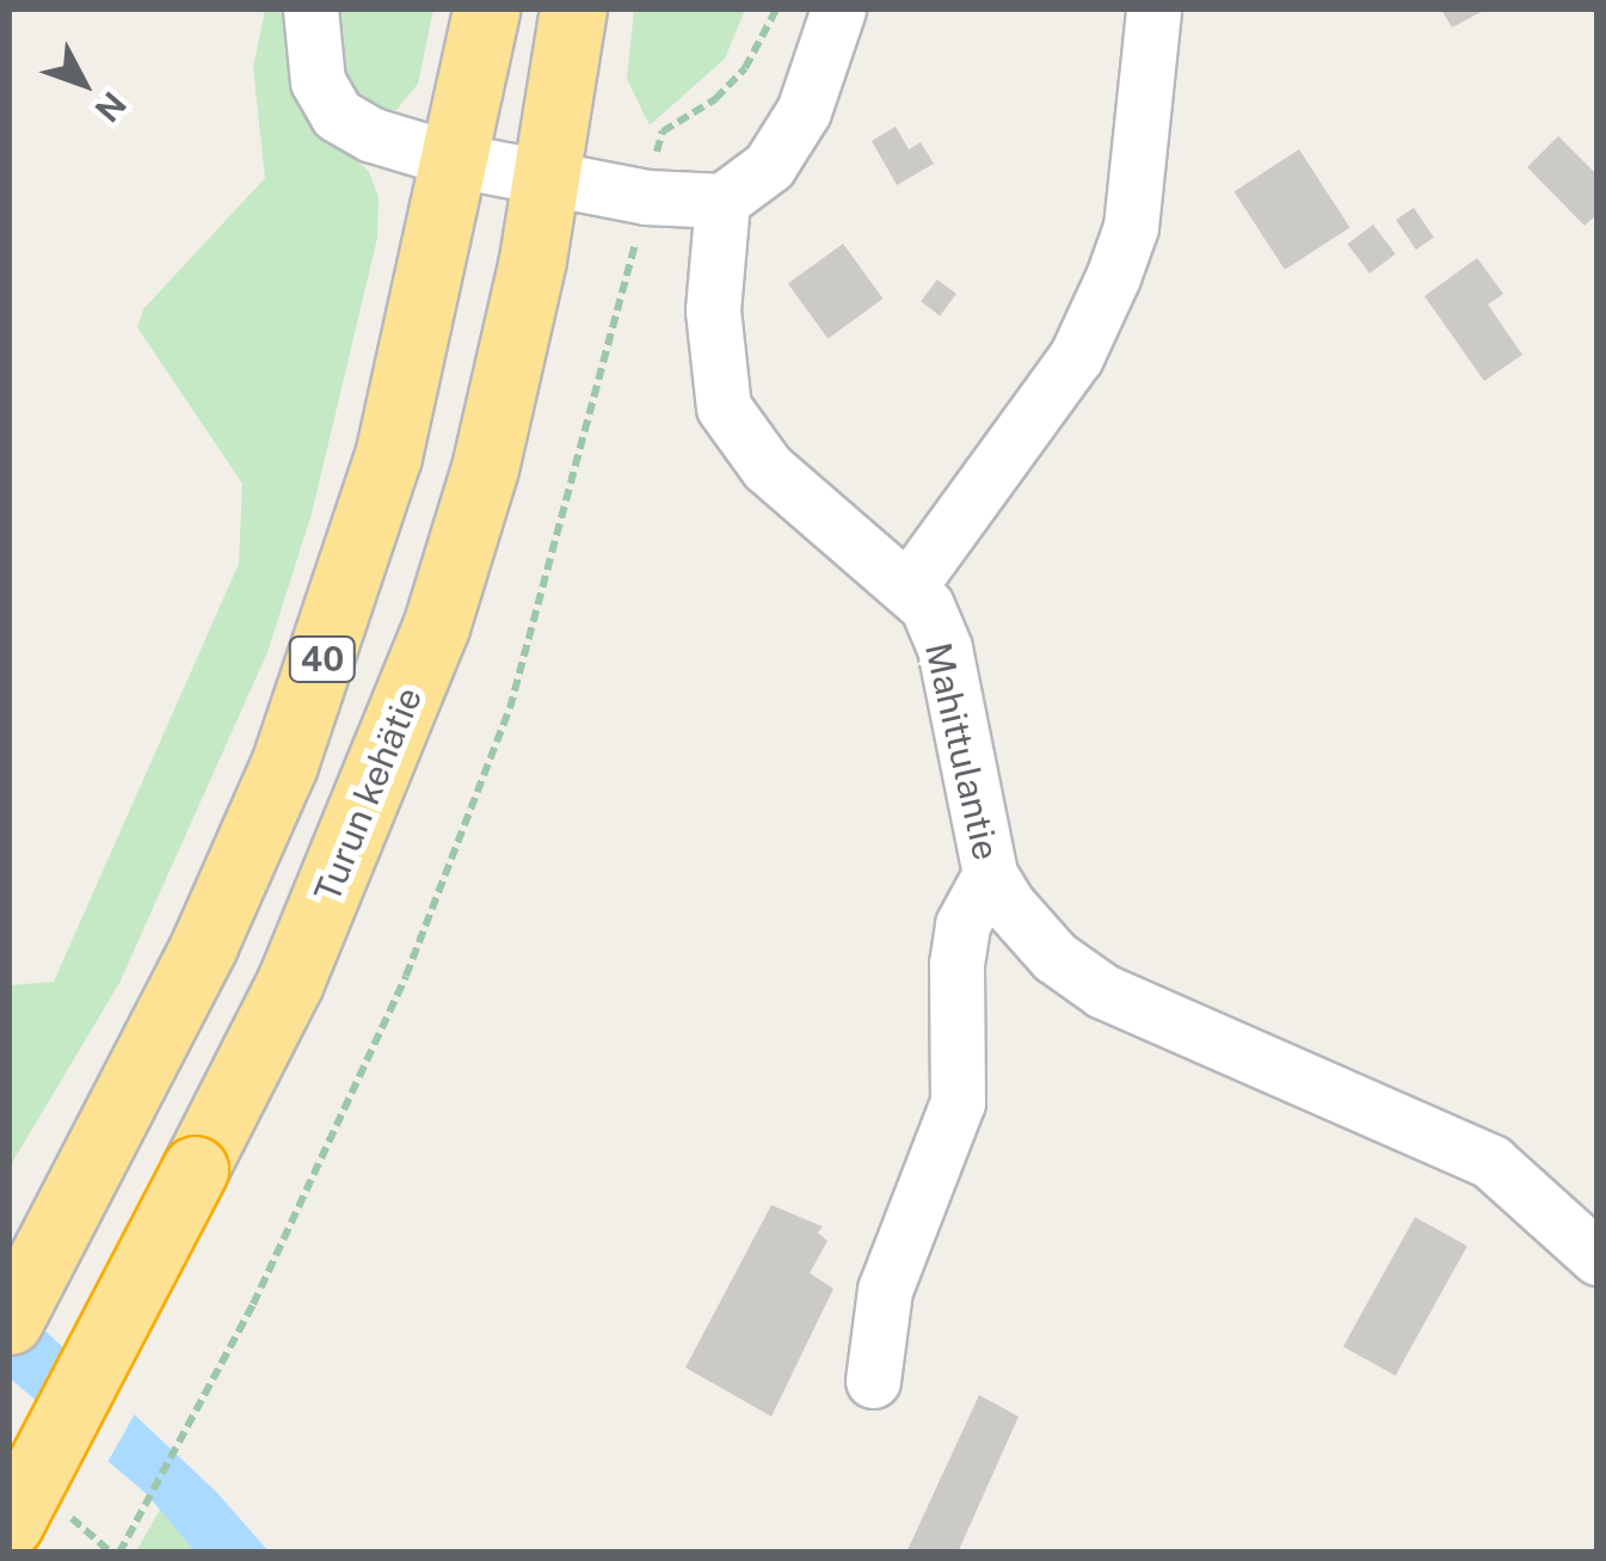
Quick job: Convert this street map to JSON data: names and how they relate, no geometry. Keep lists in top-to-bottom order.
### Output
{
  "streets": {
    "highway": ["40", "Turun kehätie"],
    "street": ["Mahittulantie"]
  },
  "north": "bottom right"
}
